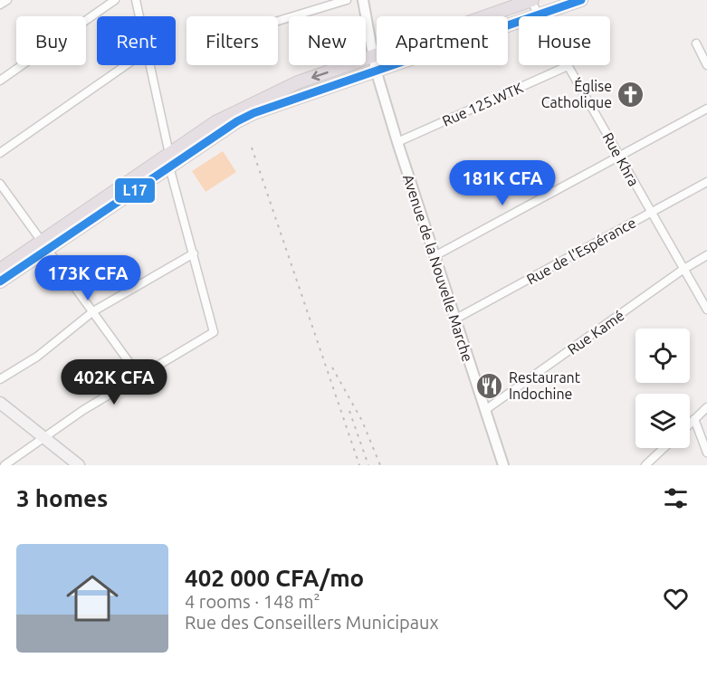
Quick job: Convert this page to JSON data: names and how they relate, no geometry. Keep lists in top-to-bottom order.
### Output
{
  "streets": {
    "street": [
      "Rue 125.WTK",
      "Rue Khra",
      "Rue de l'Espérance",
      "Avenue de la Nouvelle Marche",
      "Rue Kamé"
    ]
  },
  "crossings": [
    ["Rue 125.WTK", "Rue Khra"],
    ["Rue 125.WTK", "Avenue de la Nouvelle Marche"],
    ["Rue Khra", "Rue de l'Espérance"],
    ["Rue Khra", "Rue Kamé"],
    ["Rue de l'Espérance", "Avenue de la Nouvelle Marche"],
    ["Avenue de la Nouvelle Marche", "Rue Kamé"]
  ],
  "places": {
    "church": ["Église Catholique"],
    "restaurant": ["Restaurant Indochine"]
  },
  "lines": ["transit line L17"],
  "page": {
    "chip": [
      "Buy",
      "Rent",
      "Filters",
      "New",
      "Apartment",
      "House"
    ],
    "price": ["181K CFA", "173K CFA", "402K CFA"],
    "heading": "3 homes",
    "list": [
      {
        "name": "402 000 CFA/mo",
        "note": "4 rooms · 148 m² · Rue des Conseillers Municipaux"
      }
    ]
  }
}
